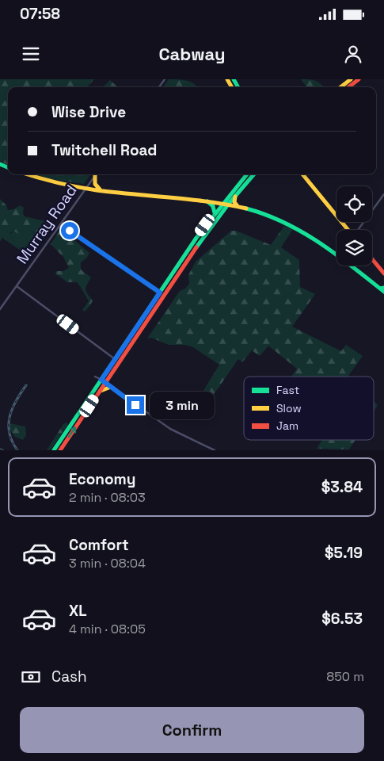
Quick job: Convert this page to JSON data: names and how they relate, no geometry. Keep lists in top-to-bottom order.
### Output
{
  "streets": {
    "street": ["Murray Road"]
  },
  "legend": ["Fast", "Slow", "Jam"],
  "page": {
    "status": "07:58",
    "header": "Cabway",
    "banner": ["Wise Drive", "Twitchell Road"],
    "bubble": "3 min",
    "list": [
      {
        "name": "Economy",
        "note": "2 min · 08:03",
        "value": "$3.84"
      },
      {
        "name": "Comfort",
        "note": "3 min · 08:04",
        "value": "$5.19"
      },
      {
        "name": "XL",
        "note": "4 min · 08:05",
        "value": "$6.53"
      }
    ],
    "pay": ["Cash", "850 m"],
    "buttons": "Confirm"
  }
}
